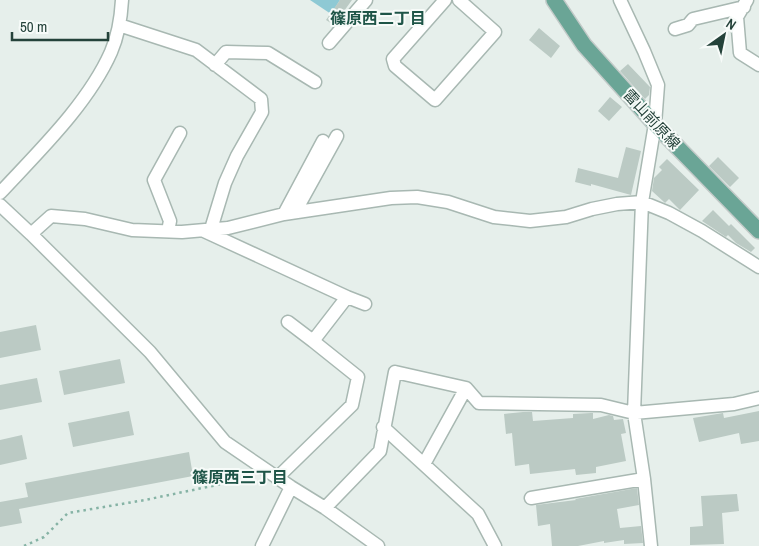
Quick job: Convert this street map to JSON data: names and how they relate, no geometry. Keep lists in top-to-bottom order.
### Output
{
  "streets": {
    "main road": ["雷山前原線"]
  },
  "districts": ["篠原西二丁目", "篠原西三丁目"],
  "scale_bar": "50 m",
  "north": "top right"
}
